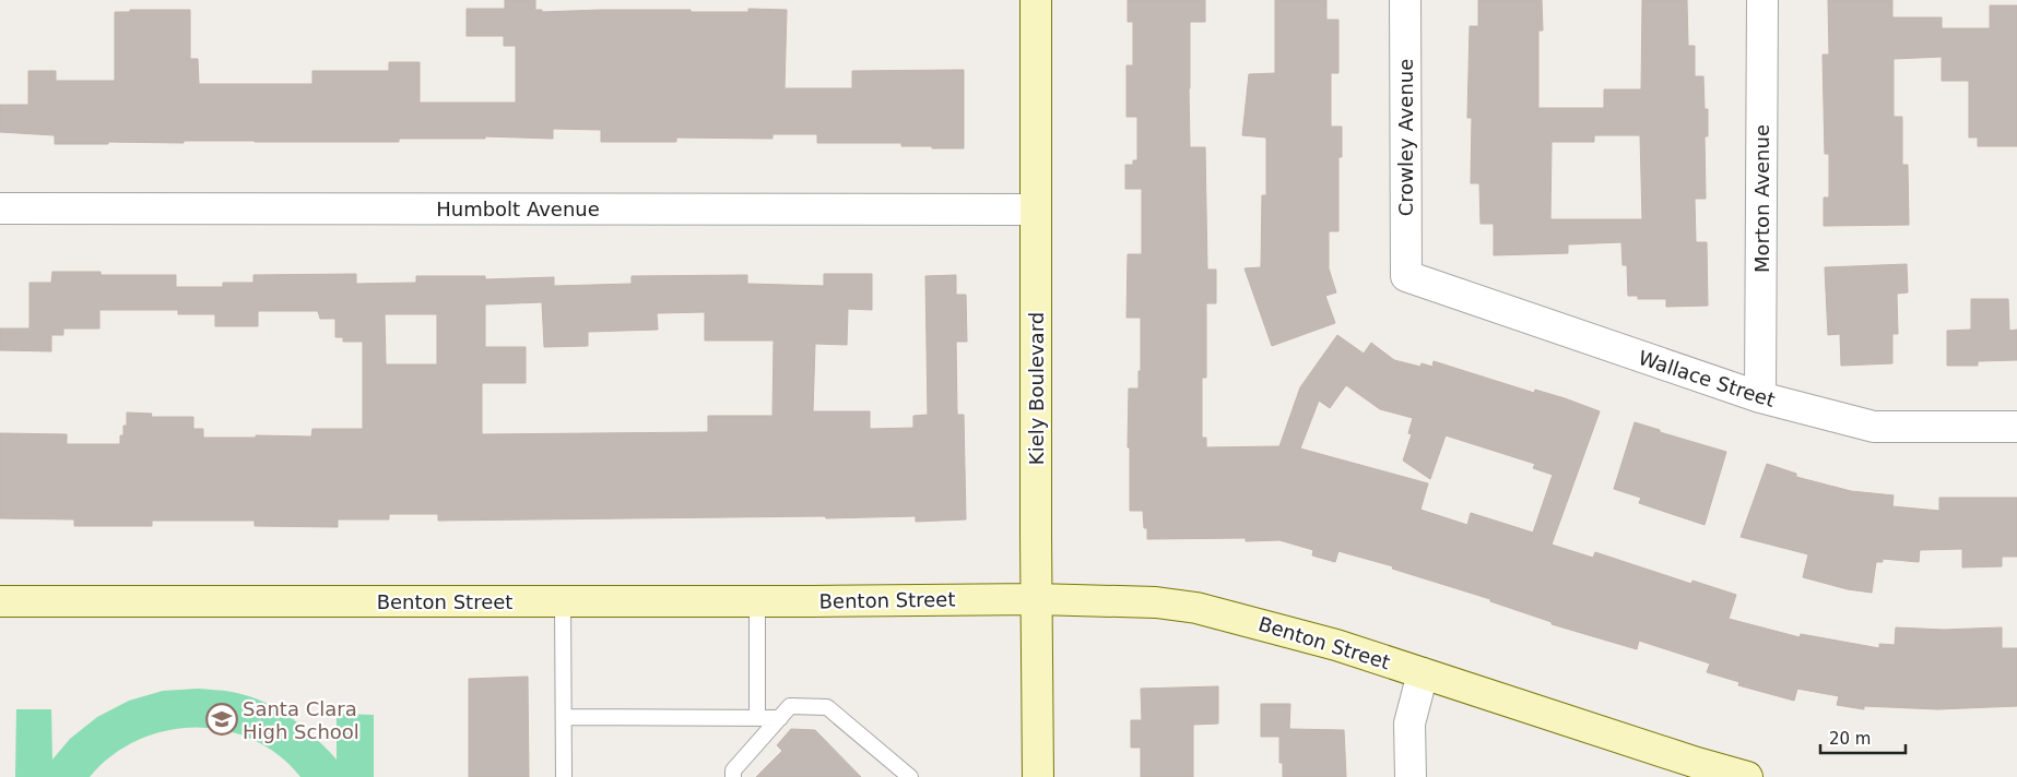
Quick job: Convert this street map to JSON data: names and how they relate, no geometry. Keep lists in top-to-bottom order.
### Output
{
  "streets": {
    "main road": ["Kiely Boulevard", "Benton Street"],
    "street": [
      "Crowley Avenue",
      "Morton Avenue",
      "Humbolt Avenue",
      "Wallace Street"
    ]
  },
  "crossings": [
    ["Crowley Avenue", "Wallace Street"],
    ["Morton Avenue", "Wallace Street"],
    ["Humbolt Avenue", "Kiely Boulevard"],
    ["Kiely Boulevard", "Benton Street"]
  ],
  "places": {
    "school or university": ["Santa Clara High School"]
  },
  "scale_bar": "20 m"
}
